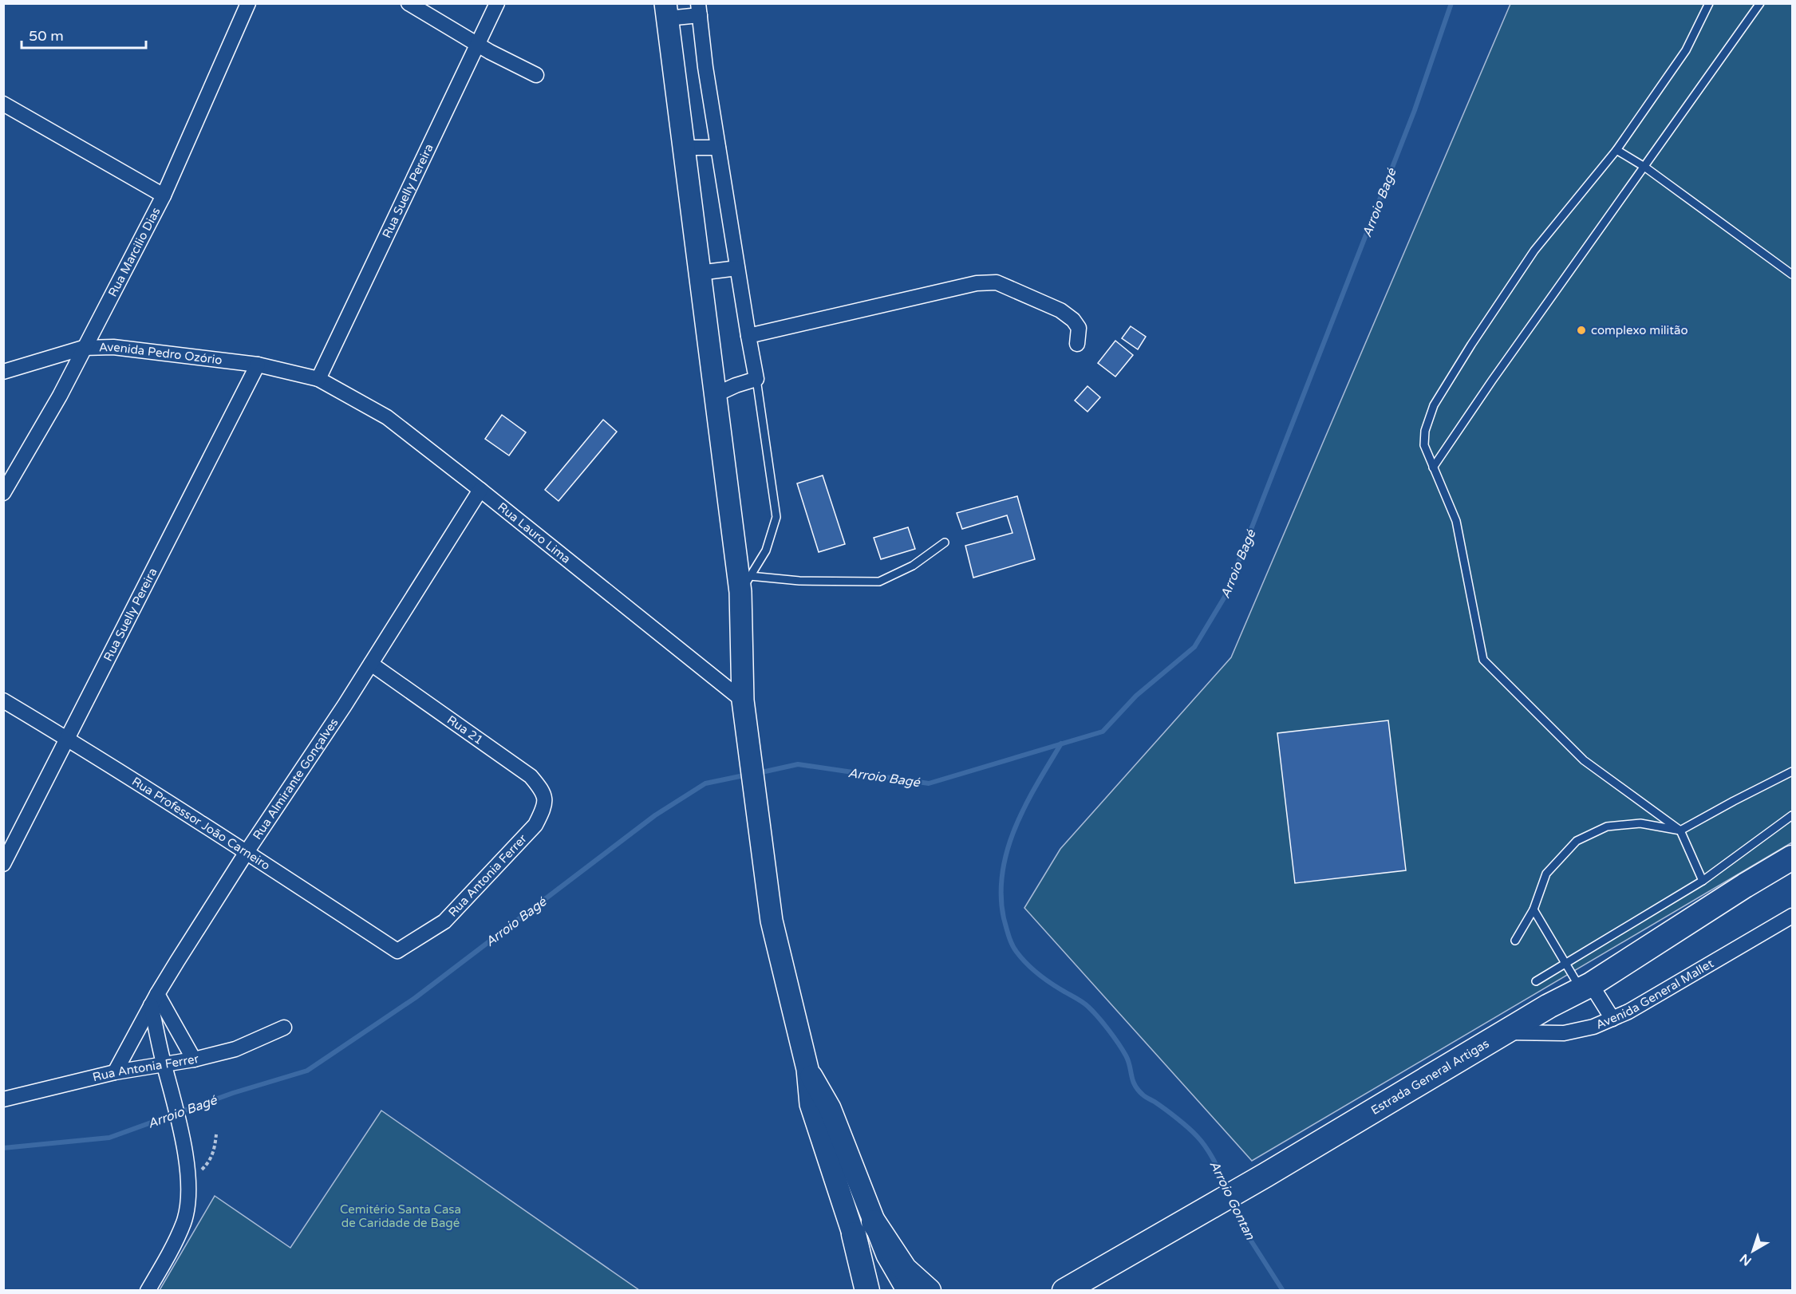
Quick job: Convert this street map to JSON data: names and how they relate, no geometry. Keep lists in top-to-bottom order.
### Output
{
  "streets": {
    "main road": ["Estrada General Artigas"],
    "street": [
      "Rua Suelly Pereira",
      "Rua Marcilio Dias",
      "Avenida Pedro Ozório",
      "Rua Lauro Lima",
      "Rua 21",
      "Rua Almirante Gonçalves",
      "Rua Professor João Carneiro",
      "Rua Antonia Ferrer",
      "Avenida General Mallet"
    ]
  },
  "crossings": [
    ["Rua Suelly Pereira", "Avenida Pedro Ozório"],
    ["Rua Suelly Pereira", "Rua Lauro Lima"],
    ["Rua Suelly Pereira", "Rua Professor João Carneiro"],
    ["Rua Marcilio Dias", "Avenida Pedro Ozório"],
    ["Avenida Pedro Ozório", "Rua Lauro Lima"],
    ["Rua Lauro Lima", "Rua Almirante Gonçalves"],
    ["Rua 21", "Rua Almirante Gonçalves"],
    ["Rua 21", "Rua Antonia Ferrer"],
    ["Rua Almirante Gonçalves", "Rua Professor João Carneiro"],
    ["Rua Almirante Gonçalves", "Rua Antonia Ferrer"],
    ["Rua Professor João Carneiro", "Rua Antonia Ferrer"],
    ["Avenida General Mallet", "Estrada General Artigas"]
  ],
  "water": ["Arroio Bagé", "Arroio Gontan"],
  "parks": ["Cemitério Santa Casa de Caridade de Bagé"],
  "places": ["complexo militão"],
  "scale_bar": "50 m",
  "north": "bottom left"
}
